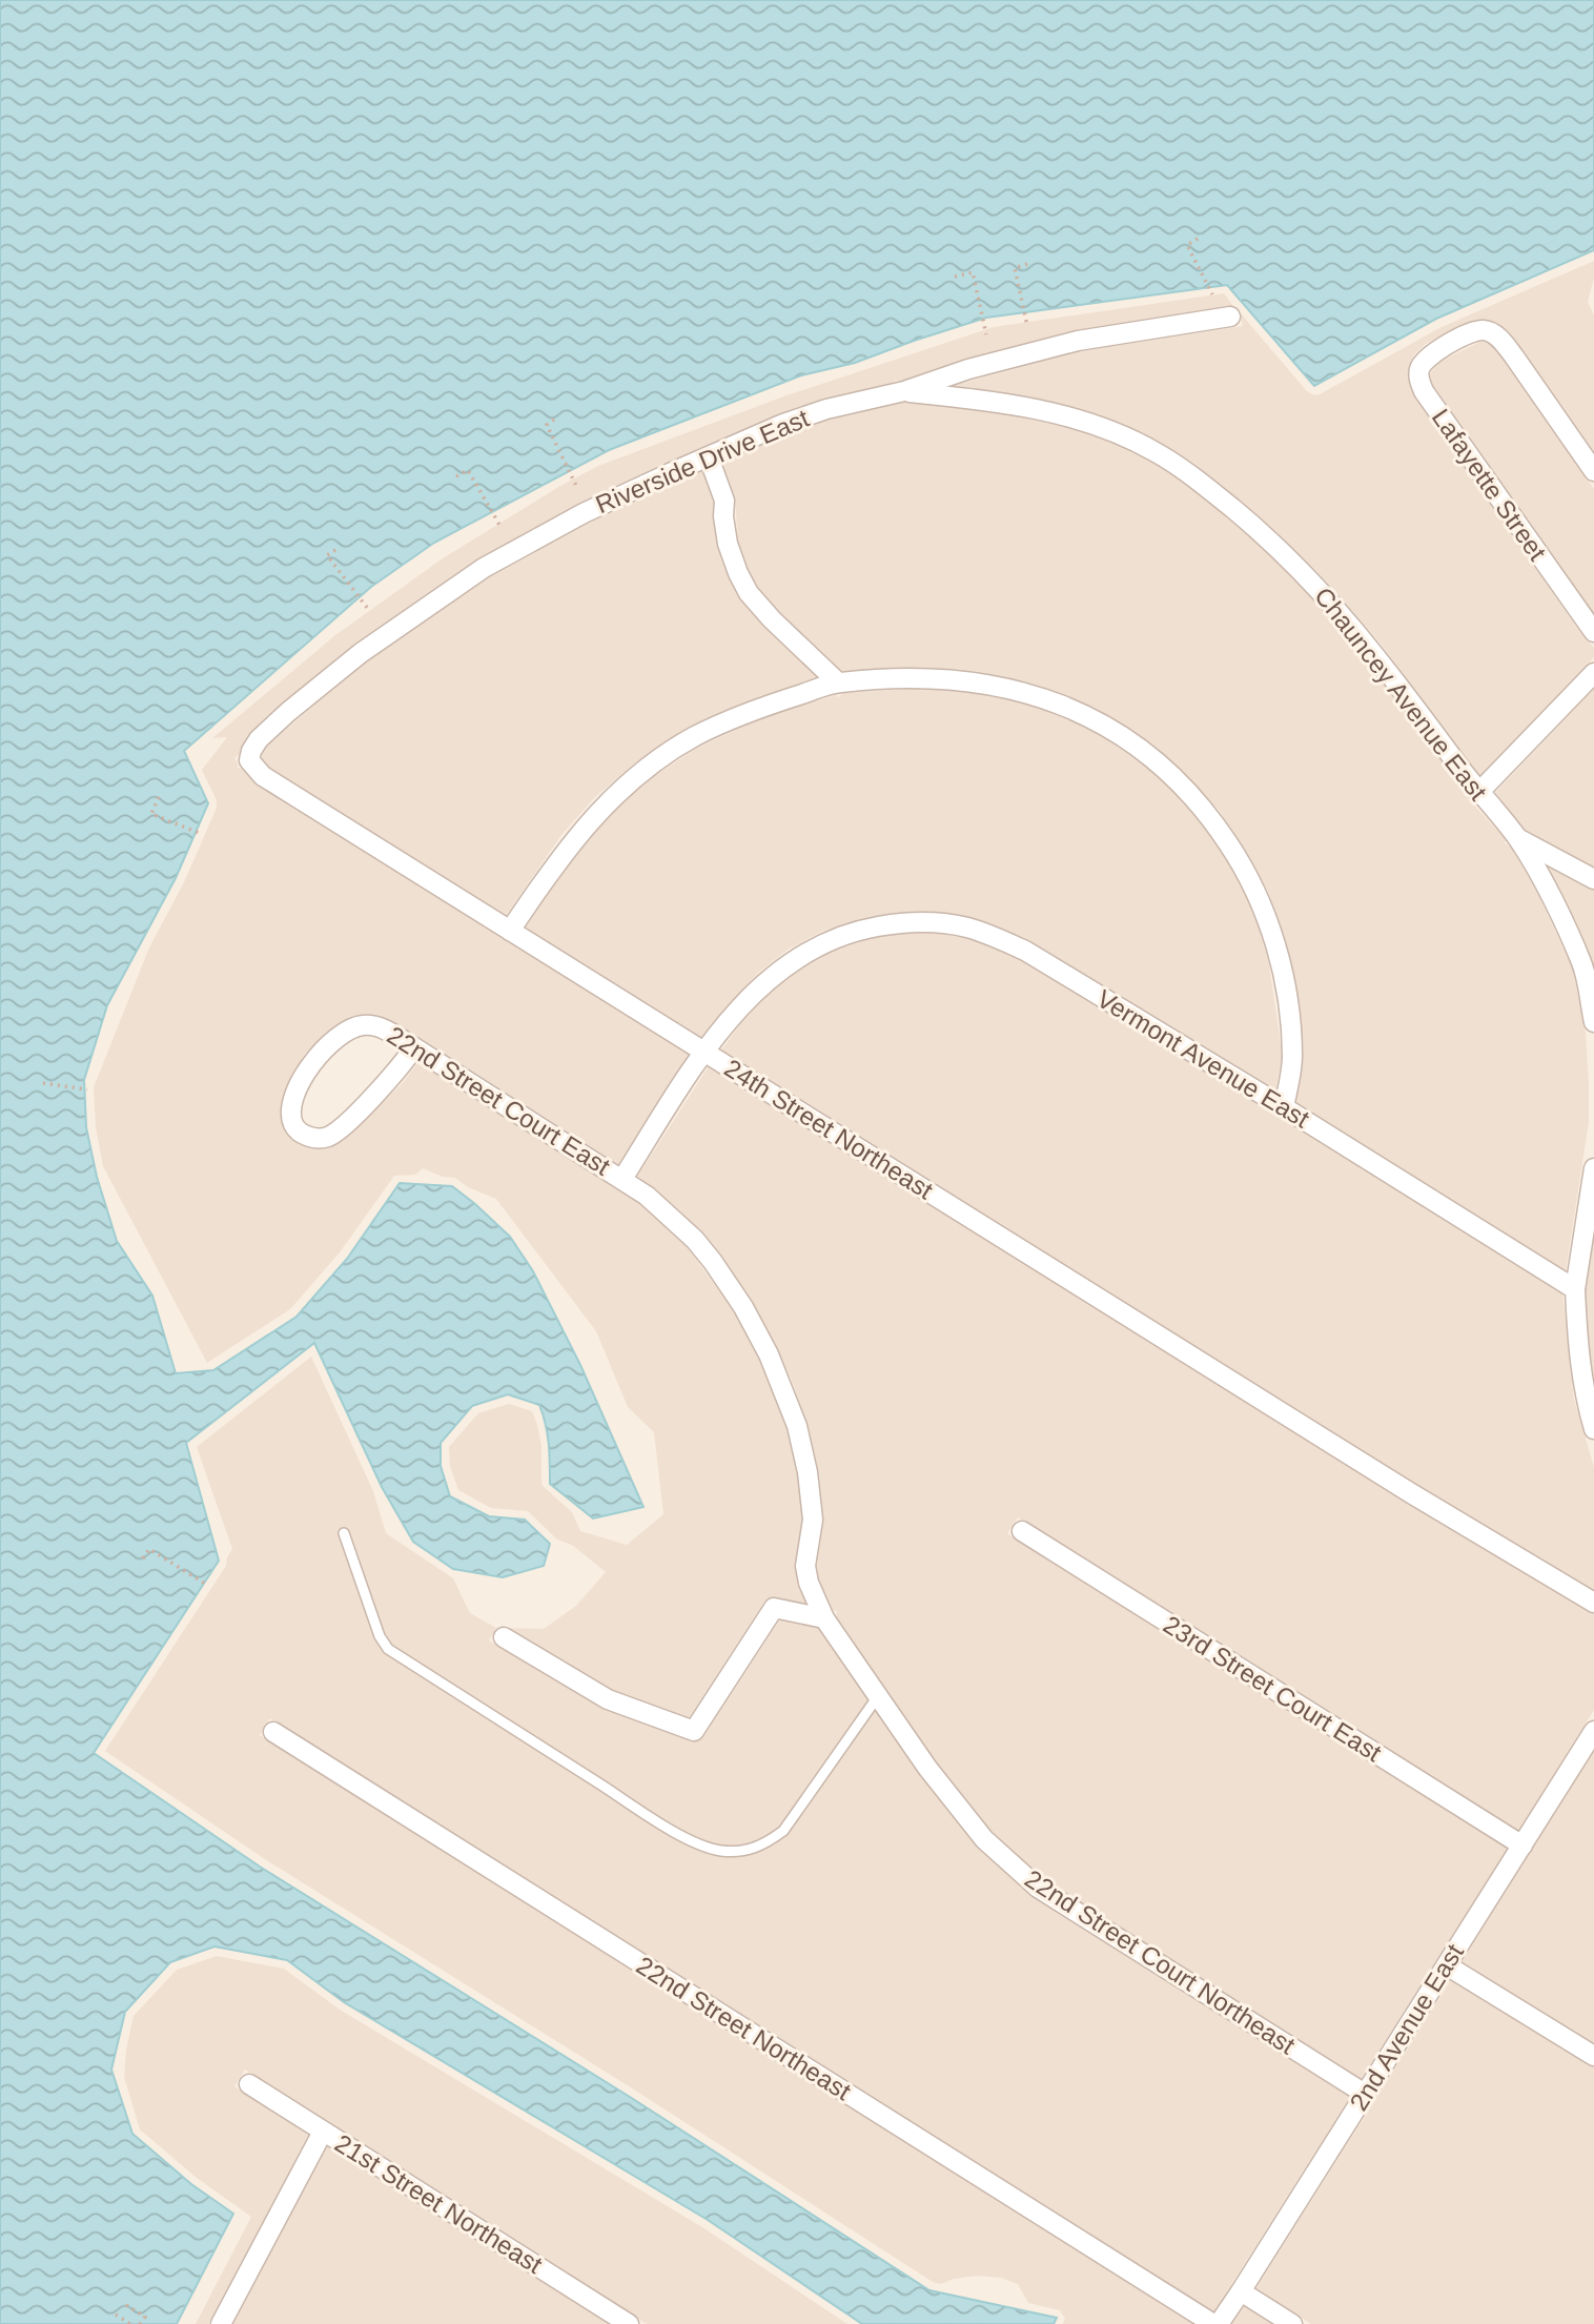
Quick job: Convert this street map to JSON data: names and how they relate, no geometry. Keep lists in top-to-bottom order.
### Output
{
  "streets": {
    "street": [
      "Riverside Drive East",
      "Lafayette Street",
      "Chauncey Avenue East",
      "Vermont Avenue East",
      "22nd Street Court East",
      "24th Street Northeast",
      "23rd Street Court East",
      "22nd Street Court Northeast",
      "2nd Avenue East",
      "22nd Street Northeast",
      "21st Street Northeast"
    ]
  },
  "crossings": [
    ["Riverside Drive East", "Chauncey Avenue East"],
    ["Riverside Drive East", "24th Street Northeast"],
    ["Vermont Avenue East", "22nd Street Court East"],
    ["Vermont Avenue East", "24th Street Northeast"],
    ["Vermont Avenue East", "22nd Street Court Northeast"],
    ["22nd Street Court East", "22nd Street Court Northeast"],
    ["23rd Street Court East", "2nd Avenue East"],
    ["22nd Street Court Northeast", "2nd Avenue East"],
    ["2nd Avenue East", "22nd Street Northeast"]
  ]
}
